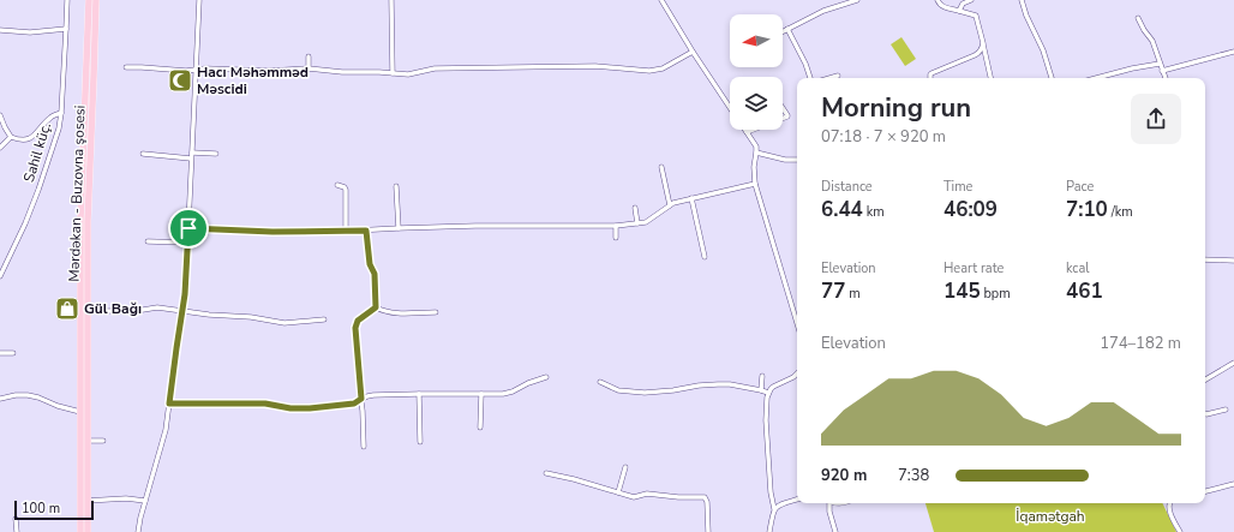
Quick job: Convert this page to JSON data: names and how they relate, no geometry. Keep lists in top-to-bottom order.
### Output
{
  "streets": {
    "main road": ["Mərdəkan - Buzovna şosesi"],
    "street": ["Sahil küç."]
  },
  "parks": ["İqamətgah"],
  "places": {
    "mosque": ["Hacı Məhəmməd Məscidi"],
    "shop": ["Gül Bağı"]
  },
  "scale_bar": "100 m",
  "north": "left",
  "page": {
    "heading": ["Morning run", "07:18 · 7 × 920 m"],
    "stats": [
      ["Distance", "6.44 km"],
      ["Time", "46:09"],
      ["Pace", "7:10 /km"],
      ["Elevation", "77 m"],
      ["Heart rate", "145 bpm"],
      ["kcal", "461"]
    ],
    "chart": ["Elevation", "174–182 m"],
    "list": [
      {
        "name": "920 m",
        "note": "7:38"
      }
    ],
    "scale": "100 m"
  }
}
